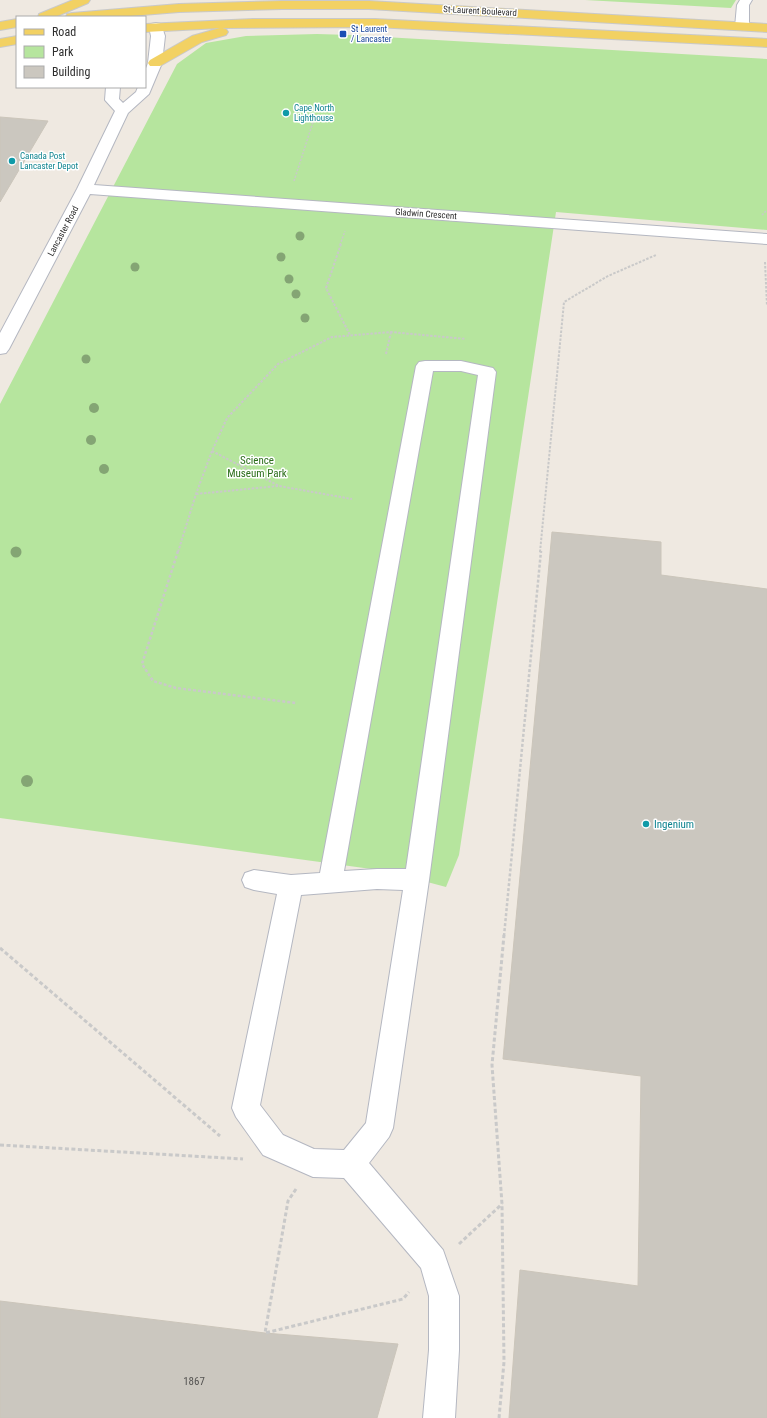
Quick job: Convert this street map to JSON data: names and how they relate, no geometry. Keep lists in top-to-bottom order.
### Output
{
  "streets": {
    "main road": ["St-Laurent Boulevard"],
    "street": ["Gladwin Crescent", "Lancaster Road"]
  },
  "crossings": [
    ["St-Laurent Boulevard", "Lancaster Road"],
    ["Gladwin Crescent", "Lancaster Road"]
  ],
  "parks": ["Science Museum Park"],
  "places": {
    "transit": ["St Laurent / Lancaster"],
    "other": ["Cape North Lighthouse", "Canada Post Lancaster Depot", "Ingenium"]
  },
  "house_numbers": ["1867"],
  "legend": ["Road", "Park", "Building"]
}
